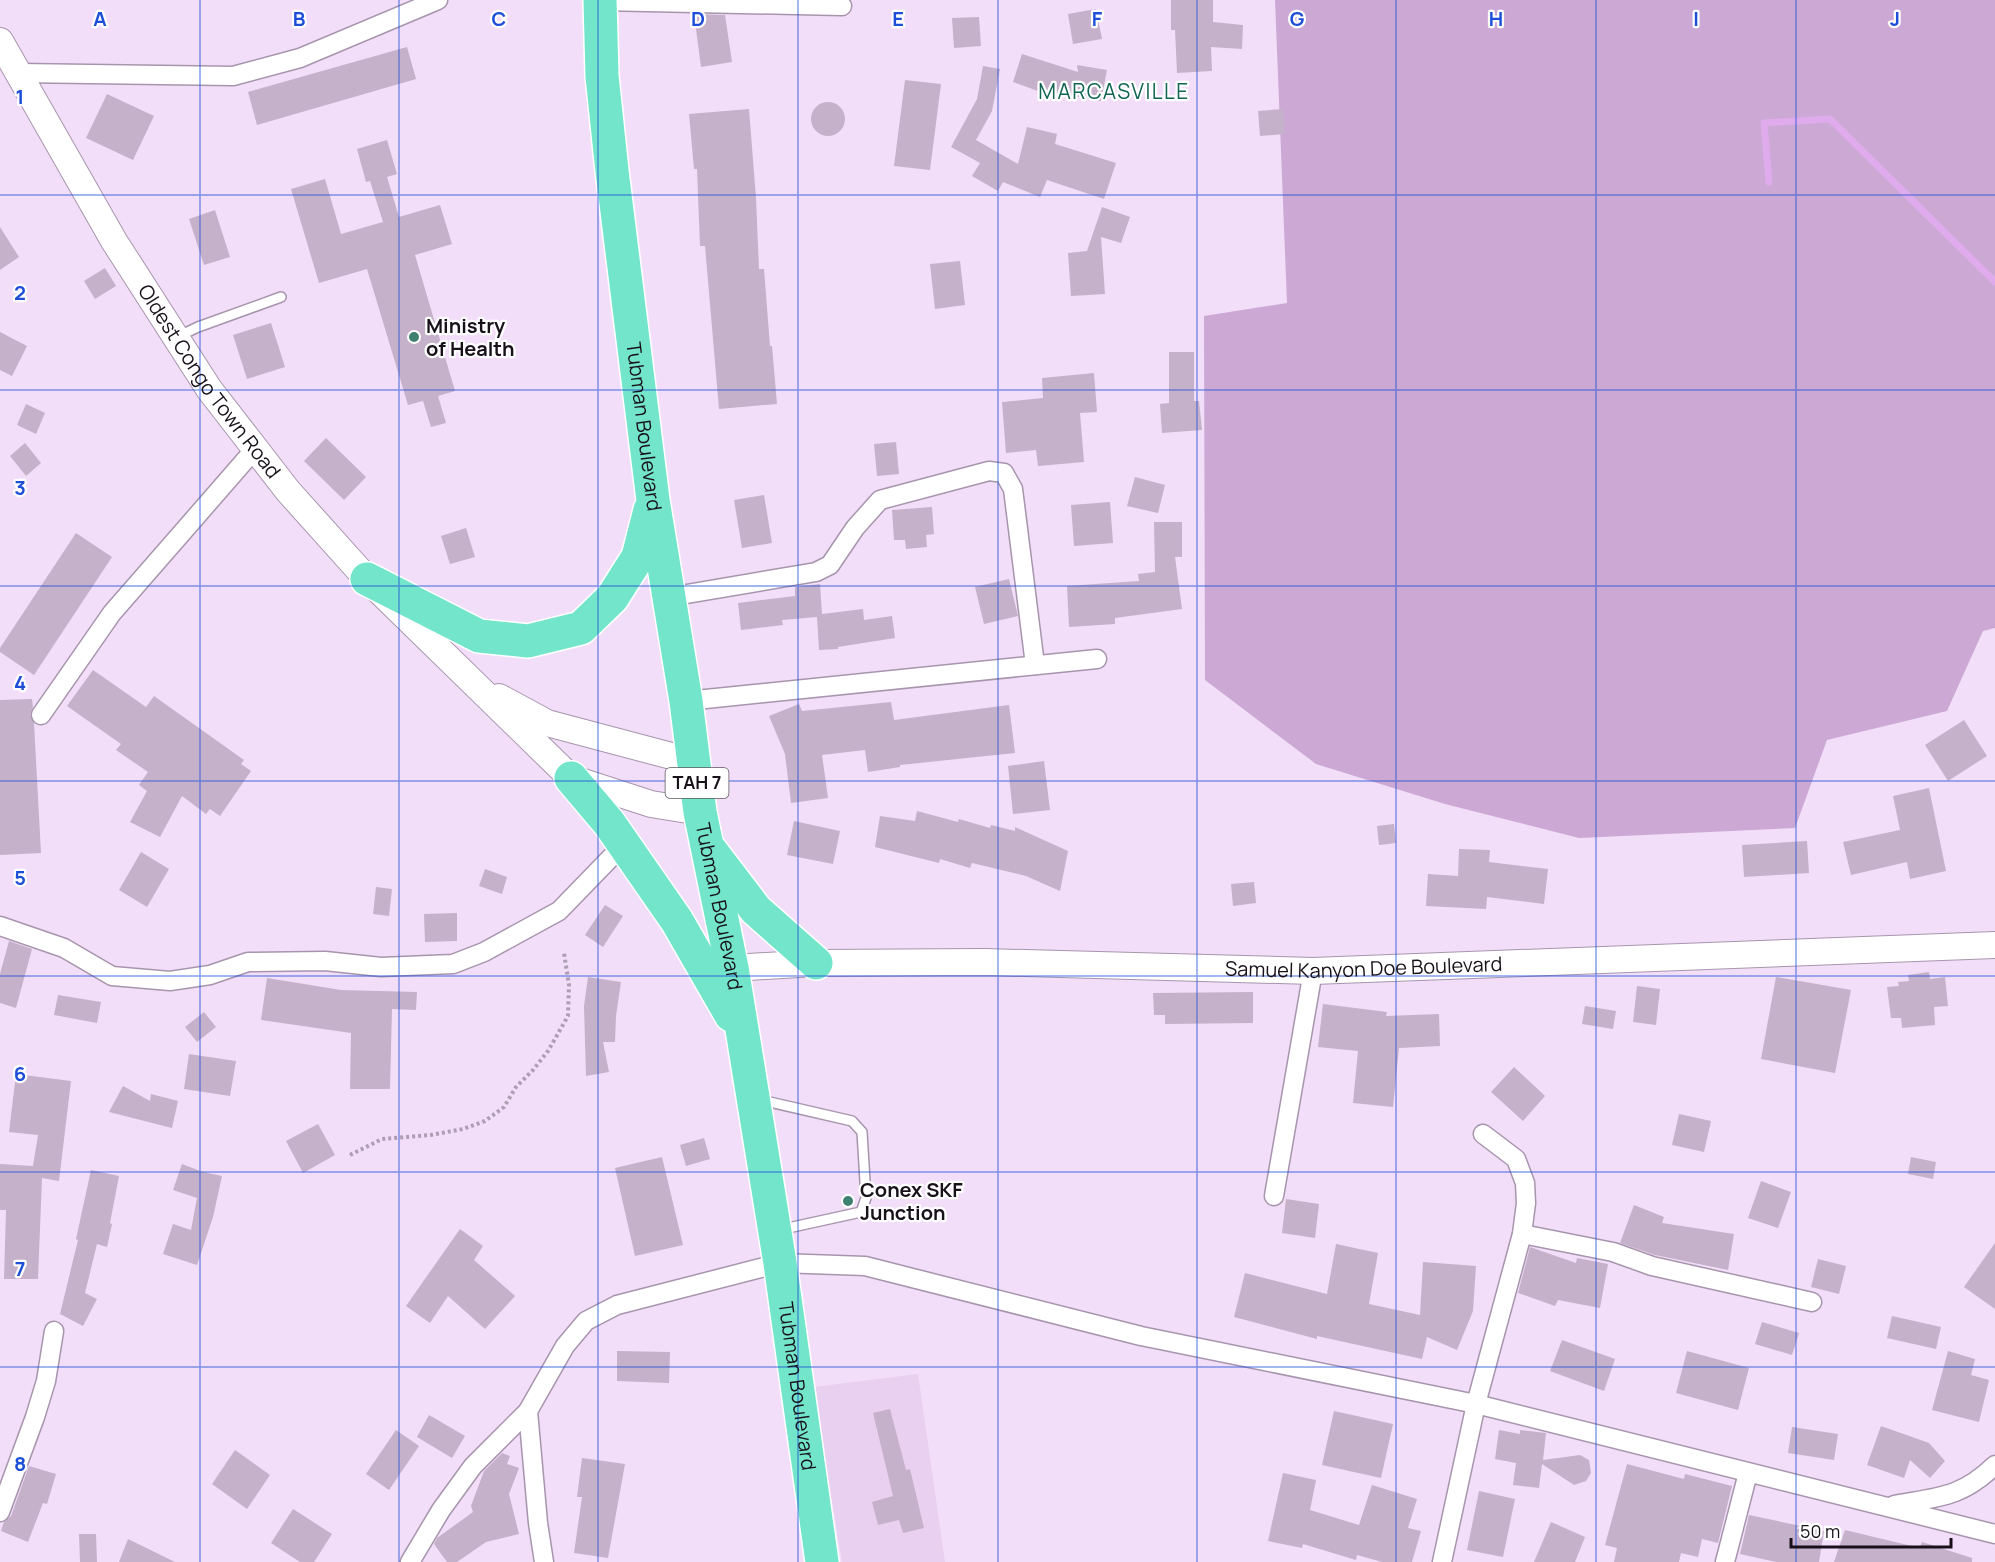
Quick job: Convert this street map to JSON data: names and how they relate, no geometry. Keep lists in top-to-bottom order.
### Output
{
  "streets": {
    "highway": ["Tubman Boulevard", "TAH 7"],
    "street": ["Oldest Congo Town Road", "Samuel Kanyon Doe Boulevard"]
  },
  "crossings": [
    ["Tubman Boulevard", "Samuel Kanyon Doe Boulevard"]
  ],
  "districts": ["MARCASVILLE"],
  "places": ["Ministry of Health", "Conex SKF Junction"],
  "scale_bar": "50 m",
  "grid": {
    "columns": [
      "A",
      "B",
      "C",
      "D",
      "E",
      "F",
      "G",
      "H",
      "I",
      "J"
    ],
    "rows": [
      "1",
      "2",
      "3",
      "4",
      "5",
      "6",
      "7",
      "8"
    ]
  }
}
